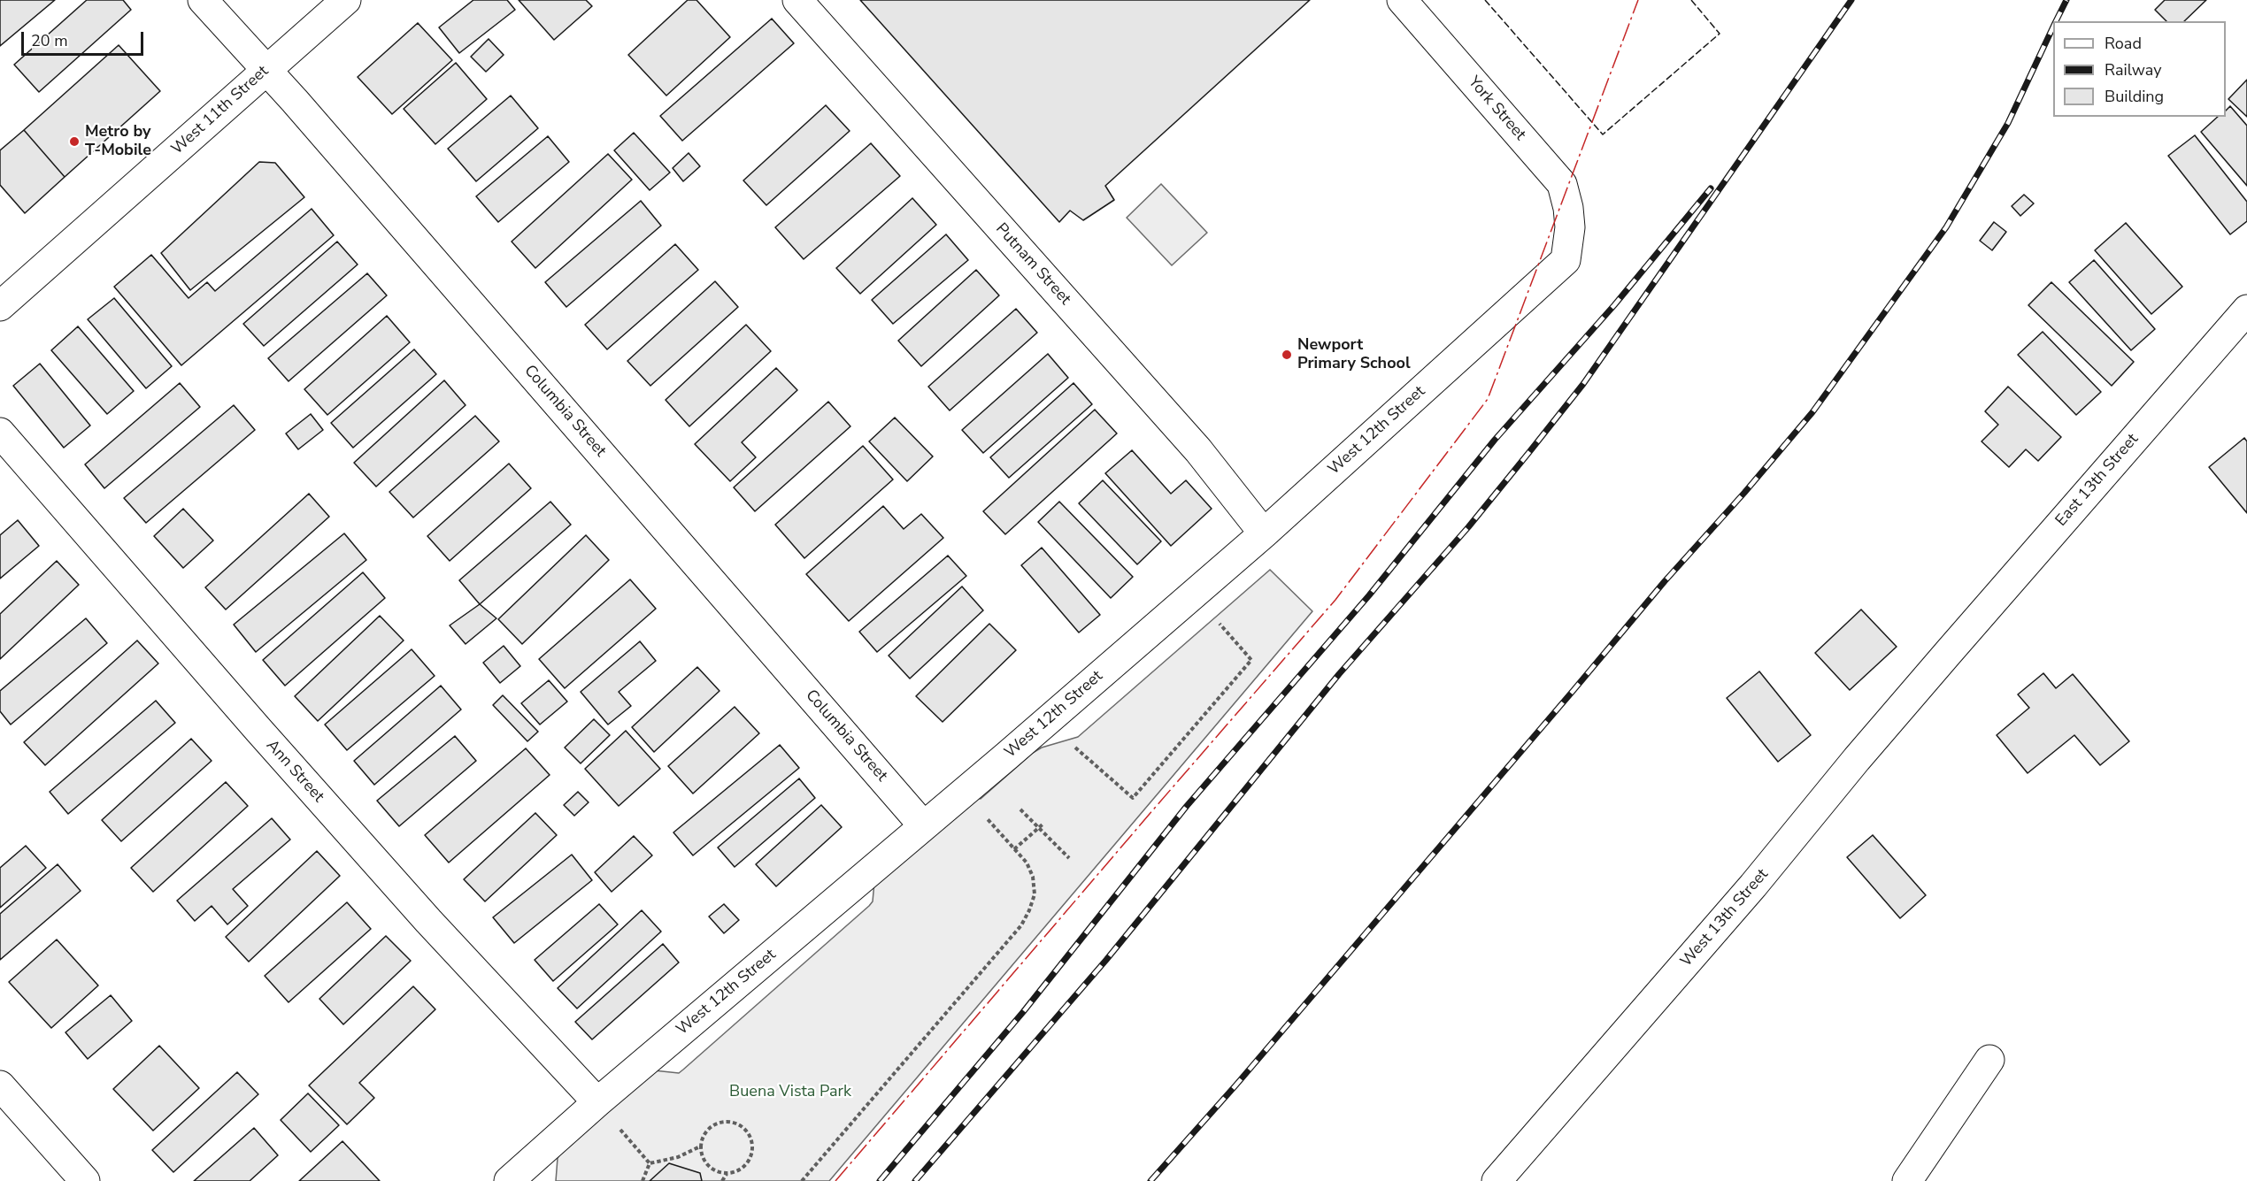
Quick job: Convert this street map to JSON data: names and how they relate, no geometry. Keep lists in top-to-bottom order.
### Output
{
  "streets": {
    "street": [
      "York Street",
      "West 11th Street",
      "Putnam Street",
      "Columbia Street",
      "West 12th Street",
      "East 13th Street",
      "Ann Street",
      "West 13th Street"
    ]
  },
  "crossings": [
    ["York Street", "West 12th Street"],
    ["West 11th Street", "Columbia Street"],
    ["Putnam Street", "West 12th Street"],
    ["Columbia Street", "West 12th Street"],
    ["West 12th Street", "Ann Street"],
    ["East 13th Street", "West 13th Street"]
  ],
  "parks": ["Buena Vista Park"],
  "places": ["Metro by T-Mobile", "Newport Primary School"],
  "legend": ["Road", "Railway", "Building"],
  "scale_bar": "20 m"
}
